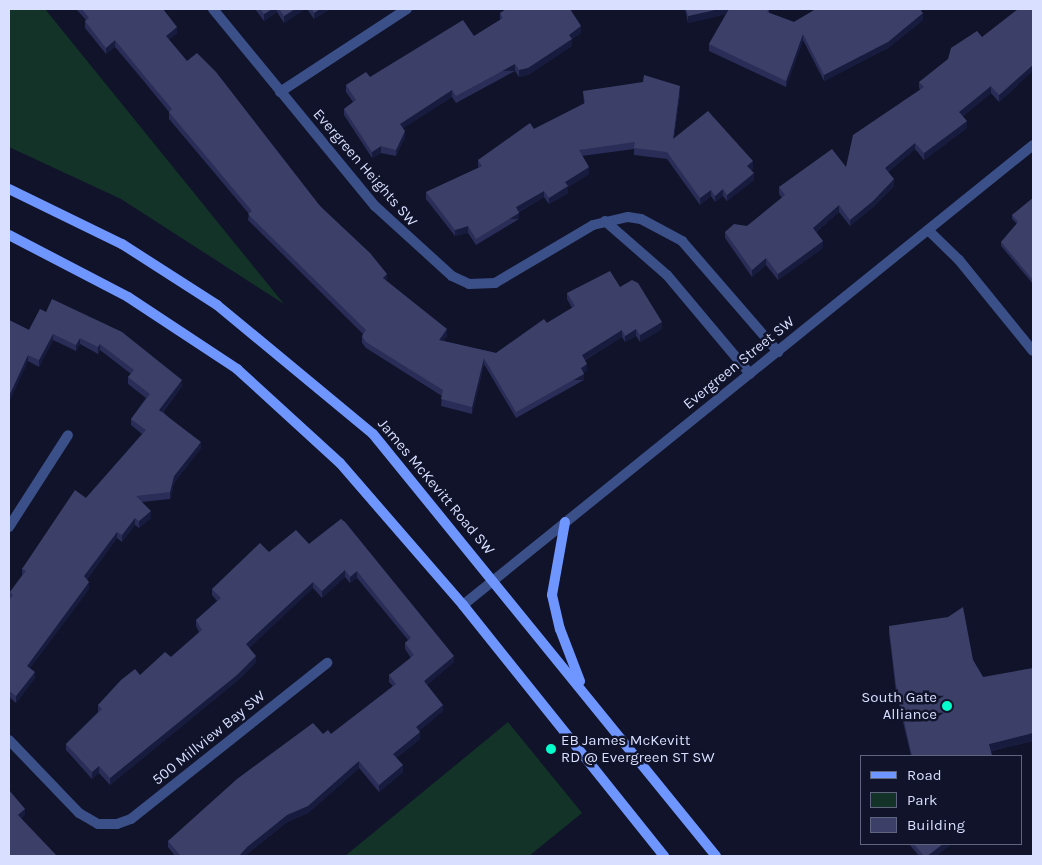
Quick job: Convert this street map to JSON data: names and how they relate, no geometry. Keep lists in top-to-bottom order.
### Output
{
  "streets": {
    "main road": ["James McKevitt Road SW"],
    "street": ["Evergreen Heights SW", "Evergreen Street SW", "500 Millview Bay SW"]
  },
  "crossings": [
    ["Evergreen Heights SW", "Evergreen Street SW"],
    ["Evergreen Street SW", "James McKevitt Road SW"]
  ],
  "places": ["South Gate Alliance", "EB James McKevitt RD @ Evergreen ST SW"],
  "legend": ["Road", "Park", "Building"]
}
